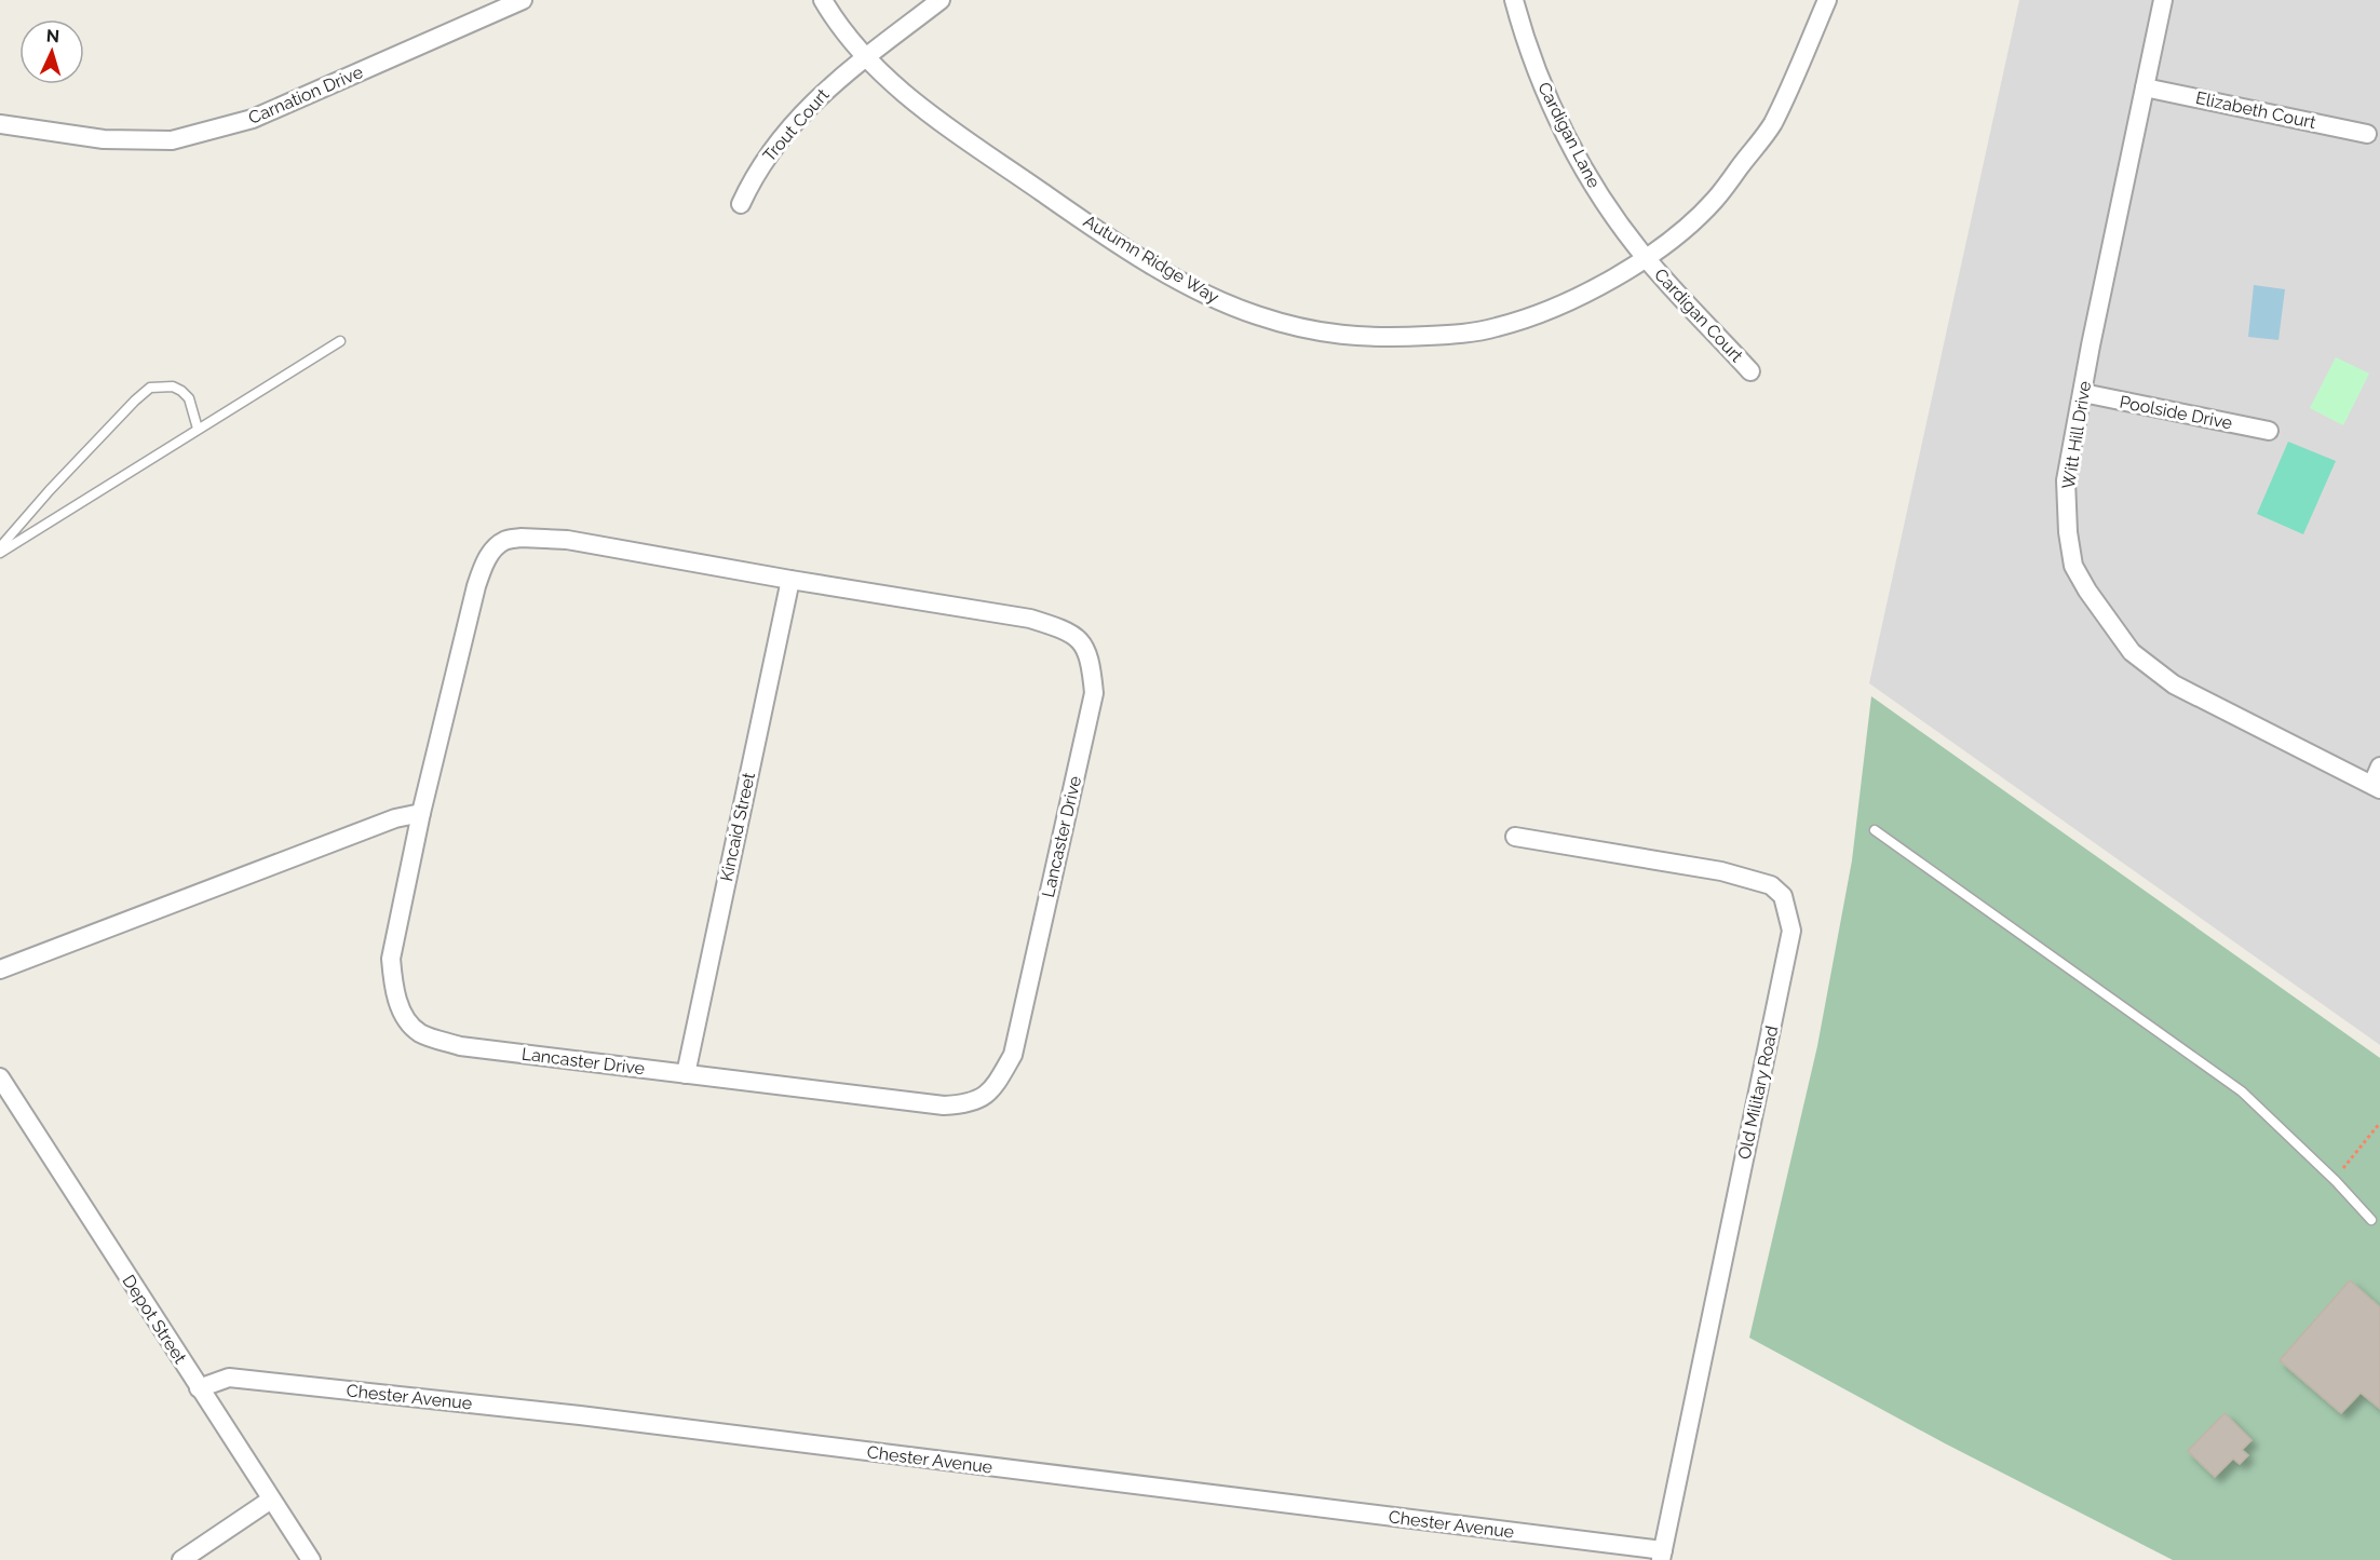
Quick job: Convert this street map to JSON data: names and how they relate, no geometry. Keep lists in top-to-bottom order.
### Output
{
  "streets": {
    "street": [
      "Carnation Drive",
      "Elizabeth Court",
      "Trout Court",
      "Cardigan Lane",
      "Autumn Ridge Way",
      "Cardigan Court",
      "Poolside Drive",
      "Witt Hill Drive",
      "Kincaid Street",
      "Lancaster Drive",
      "Old Military Road",
      "Depot Street",
      "Chester Avenue"
    ]
  },
  "crossings": [
    ["Elizabeth Court", "Witt Hill Drive"],
    ["Trout Court", "Autumn Ridge Way"],
    ["Cardigan Lane", "Autumn Ridge Way"],
    ["Cardigan Lane", "Cardigan Court"],
    ["Autumn Ridge Way", "Cardigan Court"],
    ["Poolside Drive", "Witt Hill Drive"],
    ["Kincaid Street", "Lancaster Drive"],
    ["Old Military Road", "Chester Avenue"],
    ["Depot Street", "Chester Avenue"]
  ],
  "north": "top"
}
